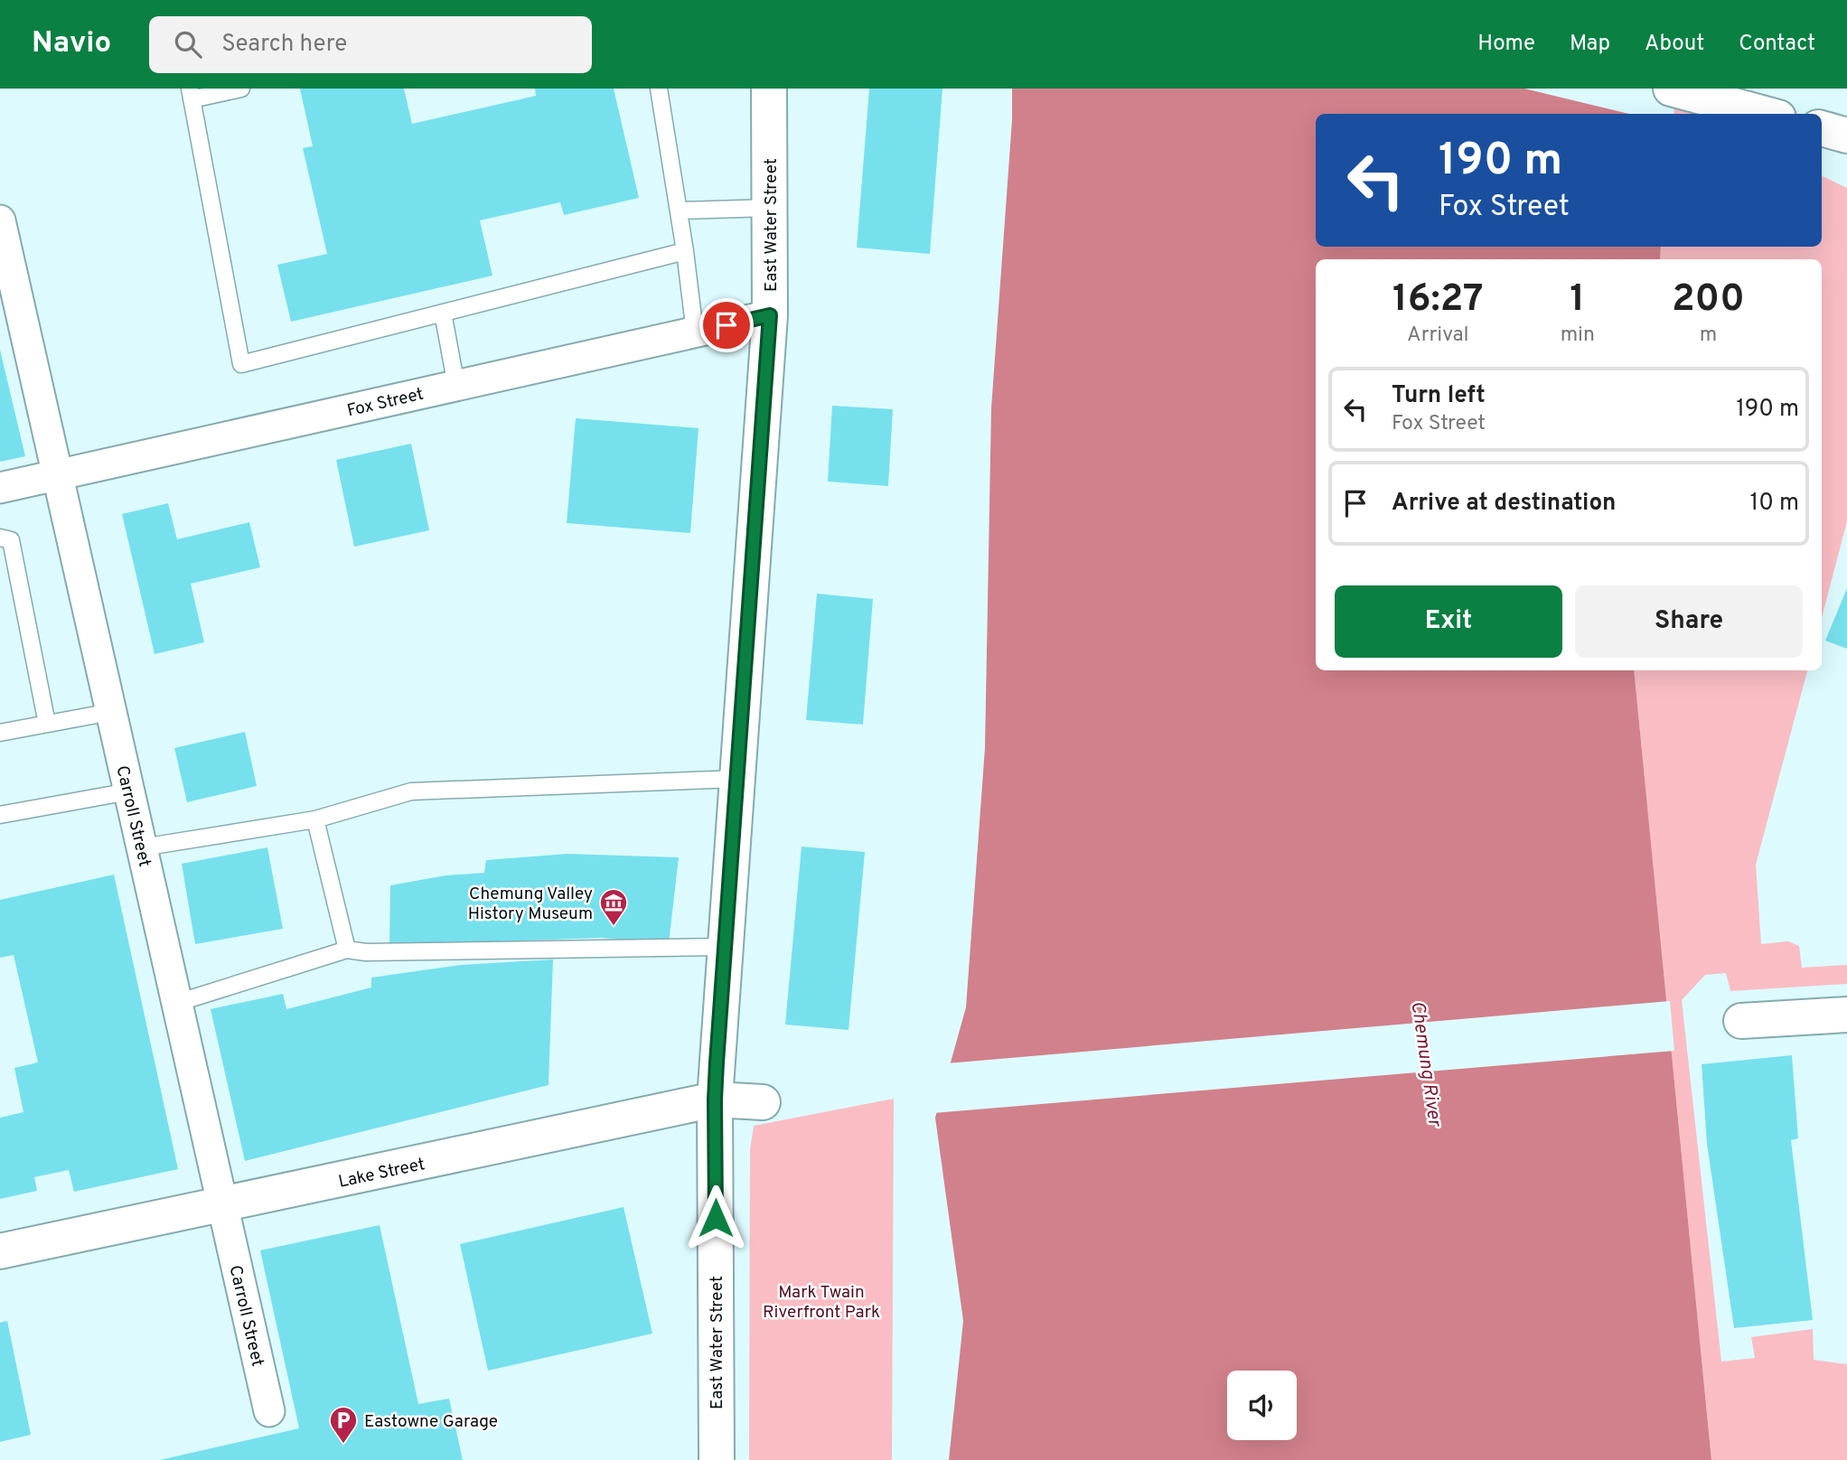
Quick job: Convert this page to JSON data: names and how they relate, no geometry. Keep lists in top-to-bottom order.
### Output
{
  "streets": {
    "main road": ["East Water Street", "Lake Street"],
    "street": ["Fox Street", "Carroll Street"]
  },
  "crossings": [
    ["East Water Street", "Fox Street"],
    ["East Water Street", "Lake Street"],
    ["Fox Street", "Carroll Street"],
    ["Carroll Street", "Lake Street"]
  ],
  "water": ["Chemung River"],
  "parks": ["Mark Twain Riverfront Park"],
  "places": {
    "museum": ["Chemung Valley History Museum"],
    "parking": ["Eastowne Garage"]
  },
  "page": {
    "header": "Navio",
    "search": "Search here",
    "nav": [
      "Home",
      "Map",
      "About",
      "Contact"
    ],
    "turn": ["190 m", "Fox Street"],
    "eta": [
      "16:27",
      "Arrival",
      "1",
      "min",
      "200",
      "m"
    ],
    "list": [
      {
        "name": "Turn left",
        "note": "Fox Street",
        "value": "190 m"
      },
      {
        "name": "Arrive at destination",
        "value": "10 m"
      }
    ],
    "buttons": ["Exit", "Share"]
  }
}
